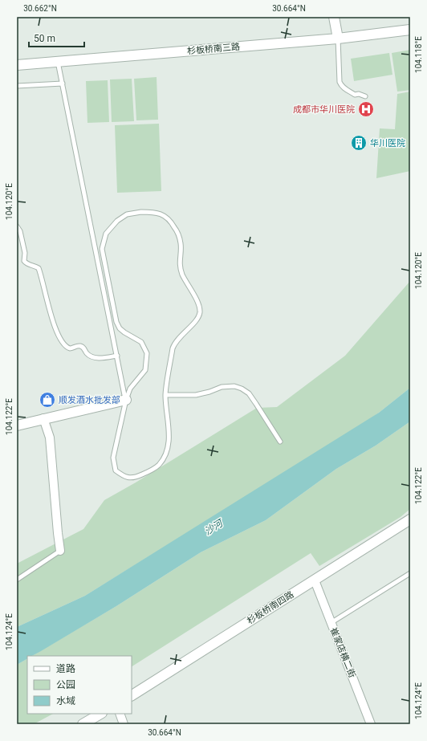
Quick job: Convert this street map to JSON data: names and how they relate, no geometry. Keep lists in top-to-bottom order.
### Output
{
  "streets": {
    "street": ["杉板桥南三路", "杉板桥南四路", "崔家店横二街"]
  },
  "crossings": [
    ["杉板桥南四路", "崔家店横二街"]
  ],
  "water": ["沙河"],
  "places": {
    "hospital": ["成都市华川医院"],
    "building": ["华川医院"],
    "shop": ["顺发酒水批发部"]
  },
  "legend": ["道路", "公园", "水域"],
  "scale_bar": "50 m",
  "coordinates": [
    "30.662°N",
    "30.664°N",
    "104.118°E",
    "104.120°E",
    "104.122°E",
    "104.124°E"
  ]
}
